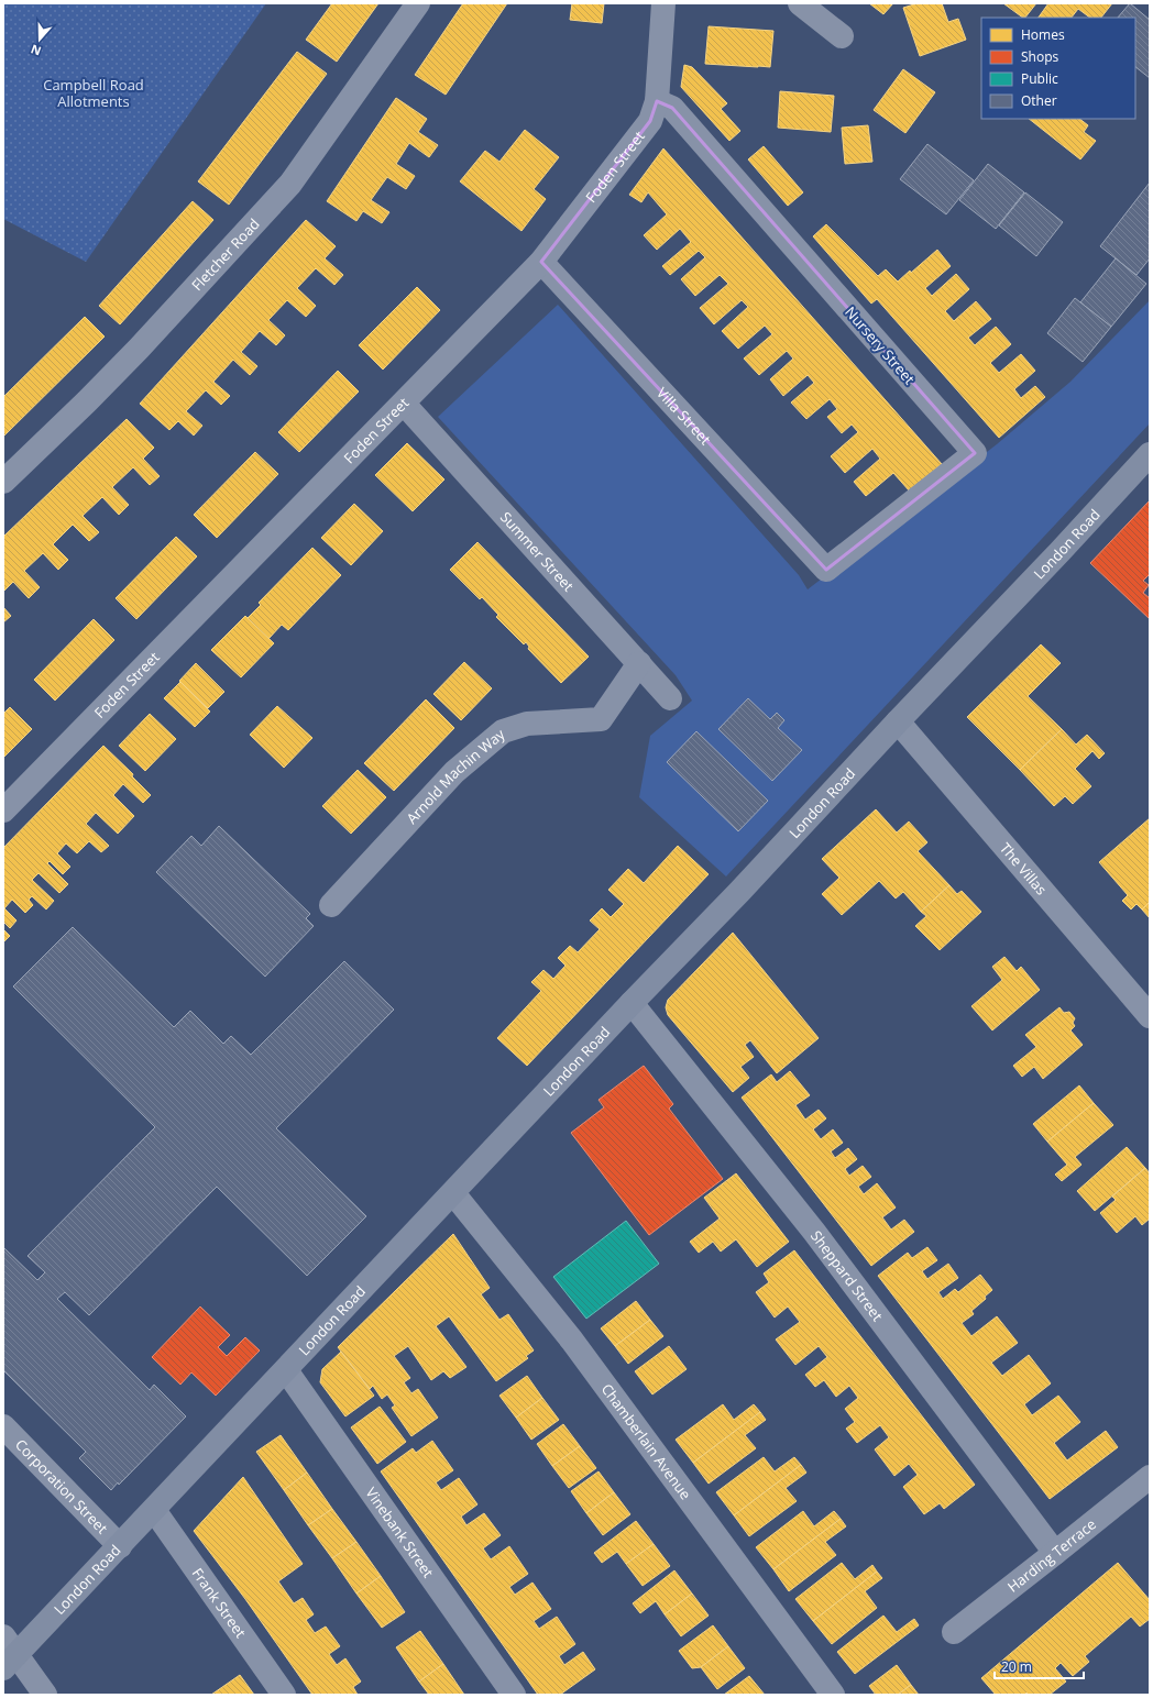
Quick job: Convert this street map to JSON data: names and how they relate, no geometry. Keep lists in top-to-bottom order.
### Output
{
  "streets": {
    "main road": ["London Road"],
    "street": [
      "Foden Street",
      "Fletcher Road",
      "Nursery Street",
      "Villa Street",
      "Summer Street",
      "Arnold Machin Way",
      "The Villas",
      "Sheppard Street",
      "Chamberlain Avenue",
      "Corporation Street",
      "Vinebank Street",
      "Harding Terrace",
      "Frank Street"
    ]
  },
  "crossings": [
    ["Foden Street", "Nursery Street"],
    ["Foden Street", "Villa Street"],
    ["Foden Street", "Summer Street"],
    ["Nursery Street", "Villa Street"],
    ["London Road", "The Villas"],
    ["London Road", "Sheppard Street"],
    ["London Road", "Chamberlain Avenue"],
    ["London Road", "Corporation Street"],
    ["London Road", "Vinebank Street"],
    ["London Road", "Frank Street"],
    ["Summer Street", "Arnold Machin Way"],
    ["Sheppard Street", "Harding Terrace"]
  ],
  "parks": ["Campbell Road Allotments"],
  "legend": [
    "Homes",
    "Shops",
    "Public",
    "Other"
  ],
  "scale_bar": "20 m",
  "north": "bottom"
}
